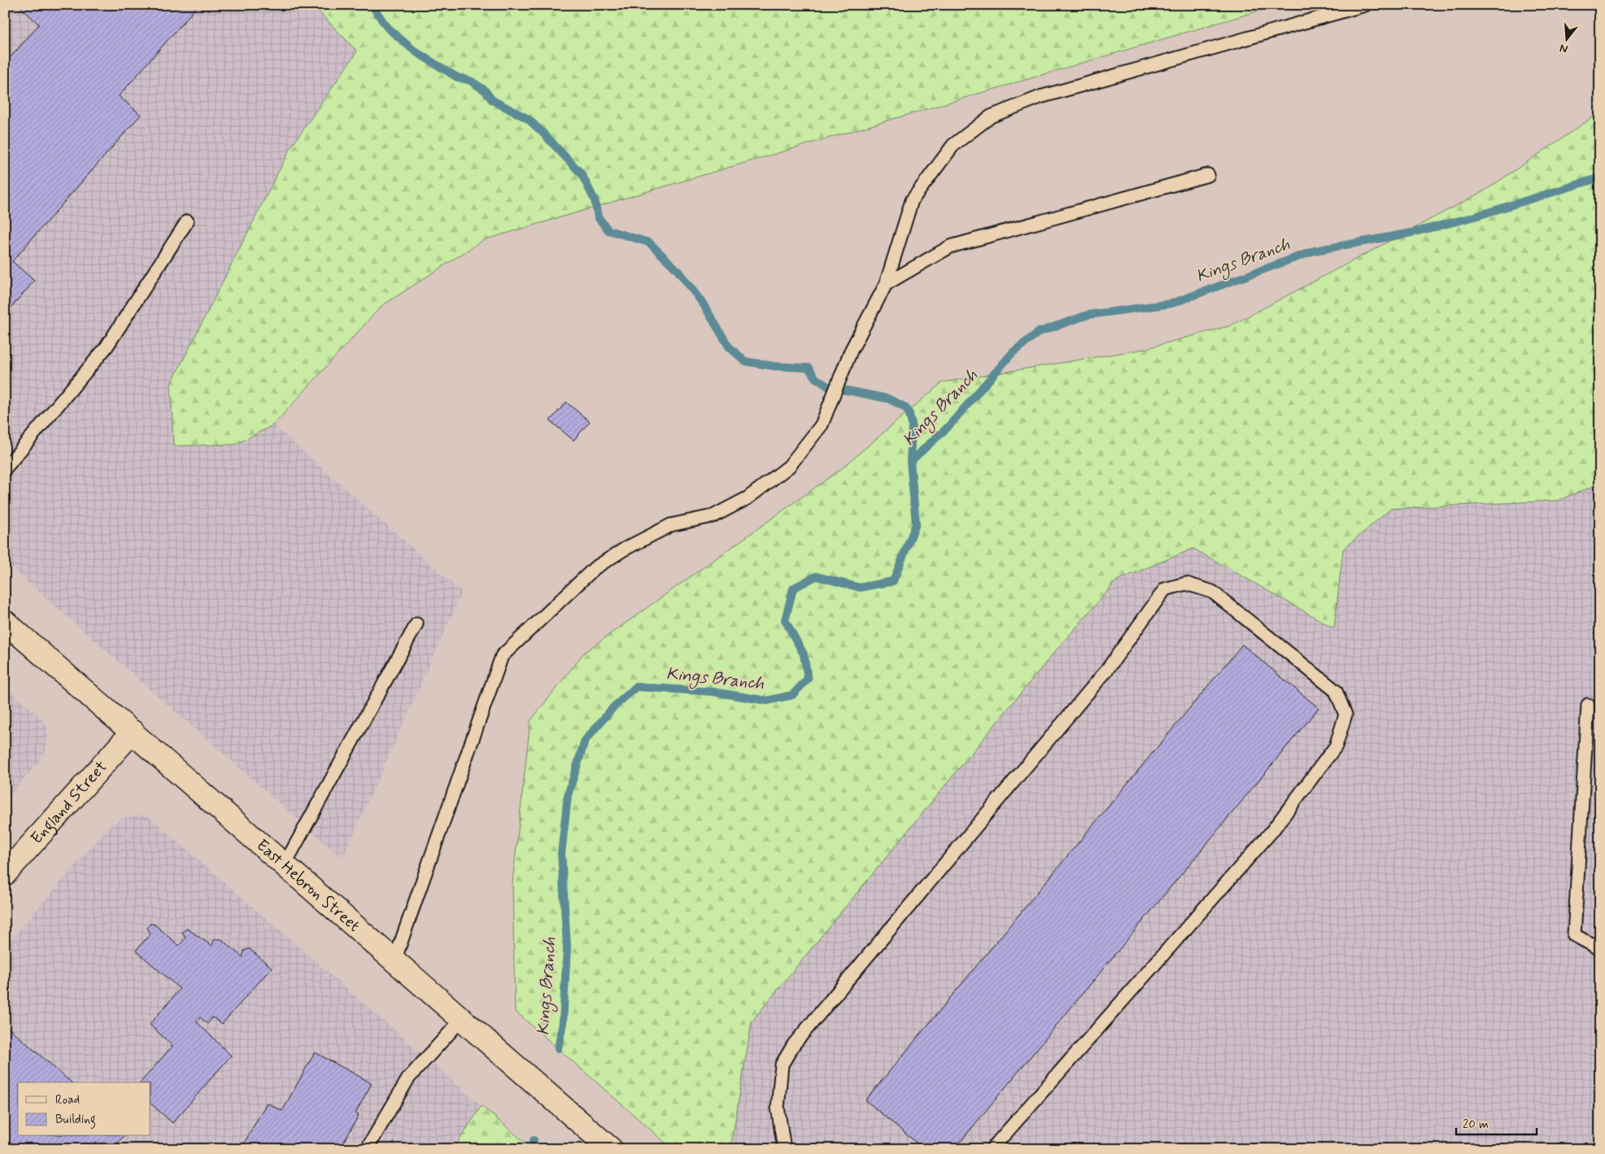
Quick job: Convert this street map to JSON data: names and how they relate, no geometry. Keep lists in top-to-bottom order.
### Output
{
  "streets": {
    "street": ["England Street", "East Hebron Street"]
  },
  "crossings": [
    ["England Street", "East Hebron Street"]
  ],
  "water": ["Kings Branch"],
  "legend": ["Road", "Building"],
  "scale_bar": "20 m",
  "north": "bottom"
}
